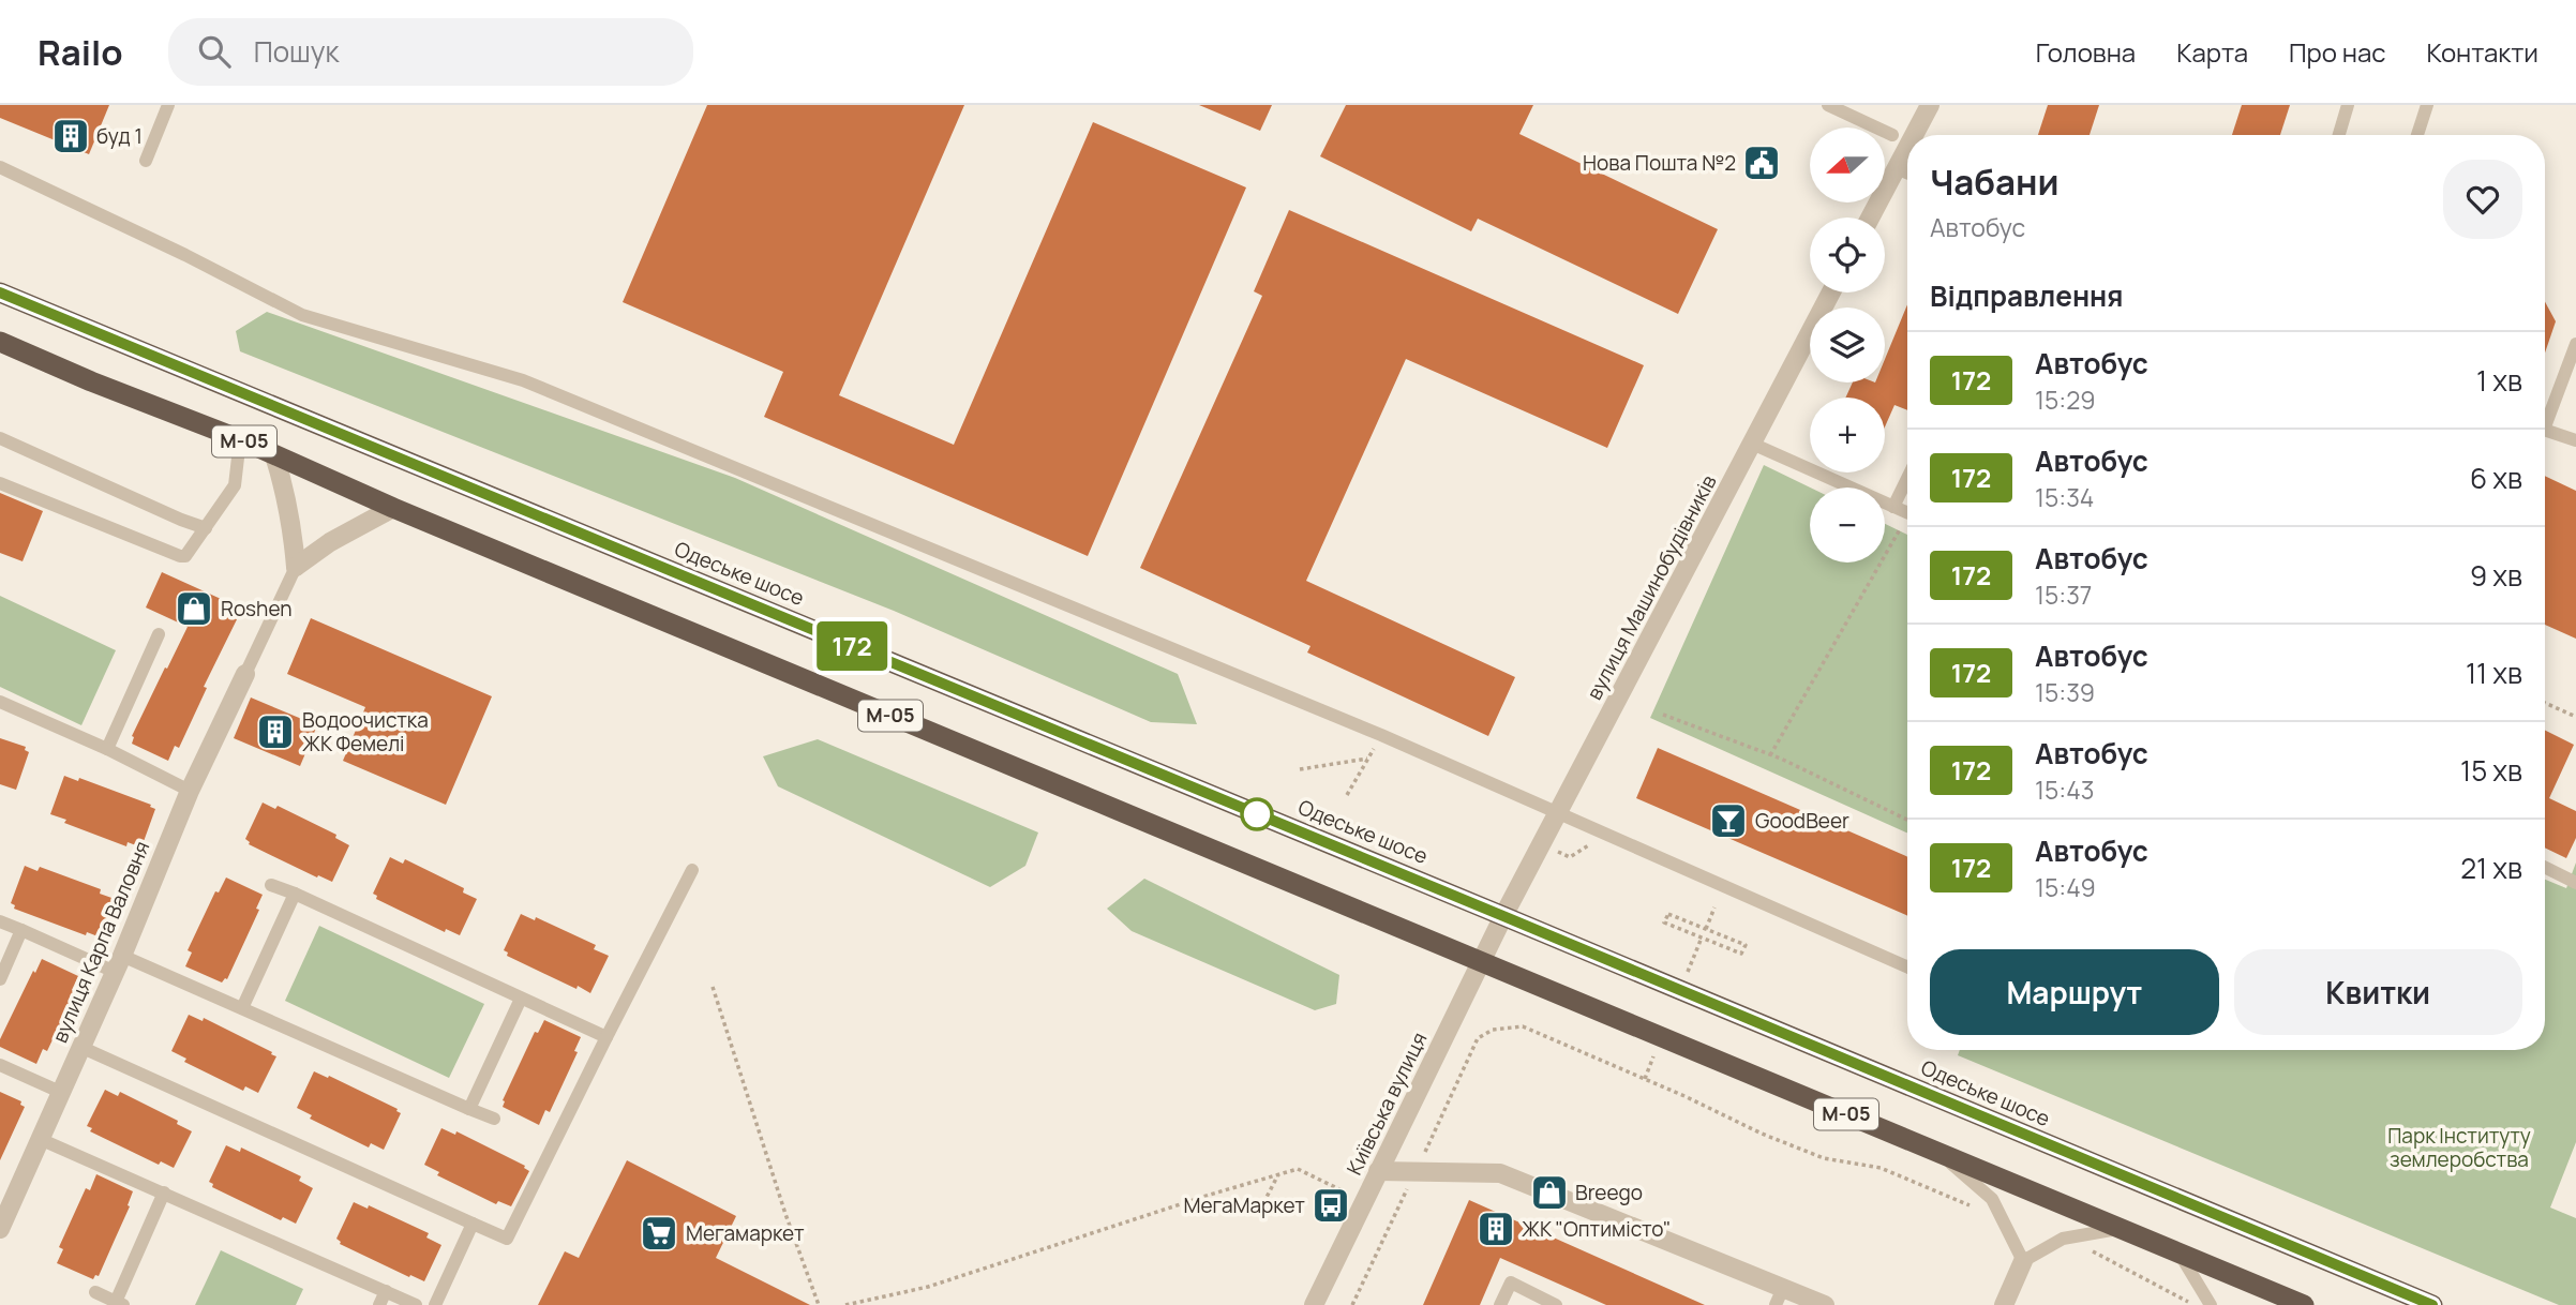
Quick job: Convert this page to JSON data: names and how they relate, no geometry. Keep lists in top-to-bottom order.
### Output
{
  "streets": {
    "highway": ["М-05", "Одеське шосе"],
    "street": ["вулиця Машинобудівників", "вулиця Карпа Валовня", "Київська вулиця"]
  },
  "crossings": [
    ["М-05", "Київська вулиця"],
    ["Одеське шосе", "вулиця Машинобудівників"],
    ["Одеське шосе", "Київська вулиця"],
    ["вулиця Машинобудівників", "Київська вулиця"]
  ],
  "parks": ["Парк Інституту землеробства"],
  "places": {
    "building": ["буд 1", "Водоочистка ЖК Фемелі", "ЖК \"Оптимісто\""],
    "public building": ["Нова Пошта №2"],
    "shop": ["Roshen", "Breego"],
    "bar": ["GoodBeer"],
    "bus stop": ["МегаМаркет"],
    "supermarket": ["Мегамаркет"]
  },
  "lines": ["bus line 172"],
  "north": "left",
  "page": {
    "header": "Railo",
    "search": "Пошук",
    "nav": [
      "Головна",
      "Карта",
      "Про нас",
      "Контакти"
    ],
    "on_map": "172",
    "map_buttons": ["+", "−"],
    "heading": [
      ["Чабани", "Автобус"],
      "Відправлення"
    ],
    "list": [
      {
        "mark": "172",
        "name": "Автобус",
        "note": "15:29",
        "value": "1 хв"
      },
      {
        "mark": "172",
        "name": "Автобус",
        "note": "15:34",
        "value": "6 хв"
      },
      {
        "mark": "172",
        "name": "Автобус",
        "note": "15:37",
        "value": "9 хв"
      },
      {
        "mark": "172",
        "name": "Автобус",
        "note": "15:39",
        "value": "11 хв"
      },
      {
        "mark": "172",
        "name": "Автобус",
        "note": "15:43",
        "value": "15 хв"
      },
      {
        "mark": "172",
        "name": "Автобус",
        "note": "15:49",
        "value": "21 хв"
      }
    ],
    "buttons": ["Маршрут", "Квитки"]
  }
}
